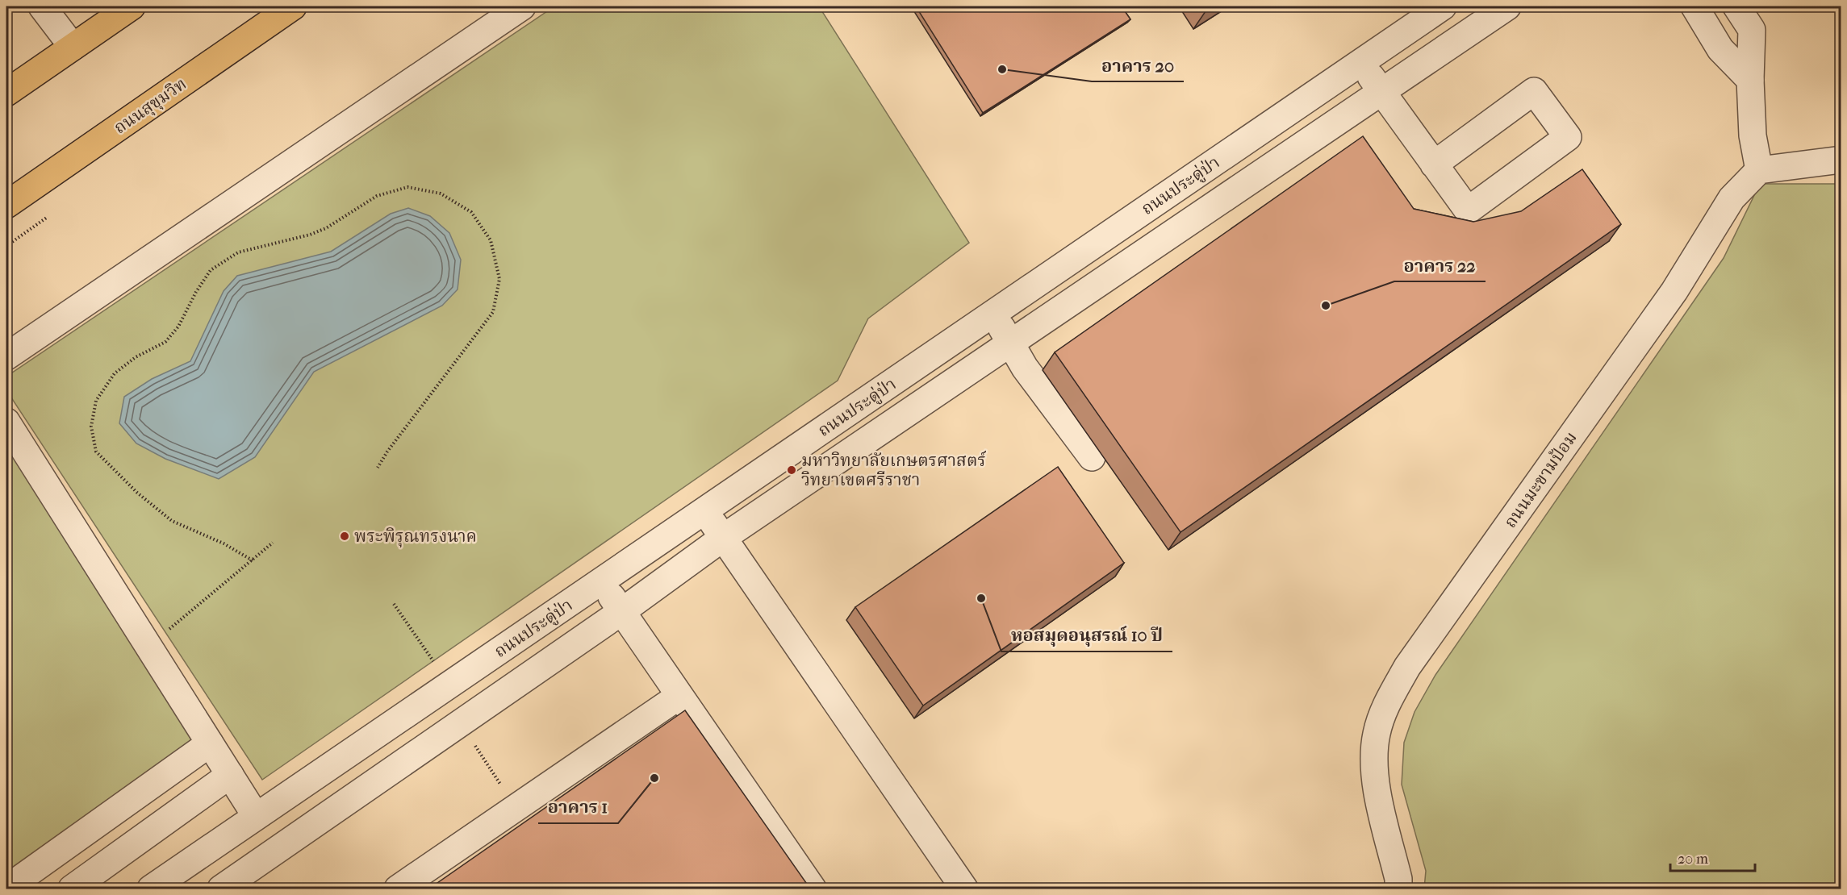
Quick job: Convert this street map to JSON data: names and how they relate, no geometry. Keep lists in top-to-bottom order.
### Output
{
  "streets": {
    "highway": ["ถนนสุขุมวิท"],
    "street": ["ถนนประดู่ป่า", "ถนนมะขามป้อม"]
  },
  "places": [
    "อาคาร 20",
    "อาคาร 22",
    "มหาวิทยาลัยเกษตรศาสตร์ วิทยาเขตศรีราชา",
    "พระพิรุณทรงนาค",
    "หอสมุดอนุสรณ์ 10 ปี",
    "อาคาร 1"
  ],
  "scale_bar": "20 m"
}
